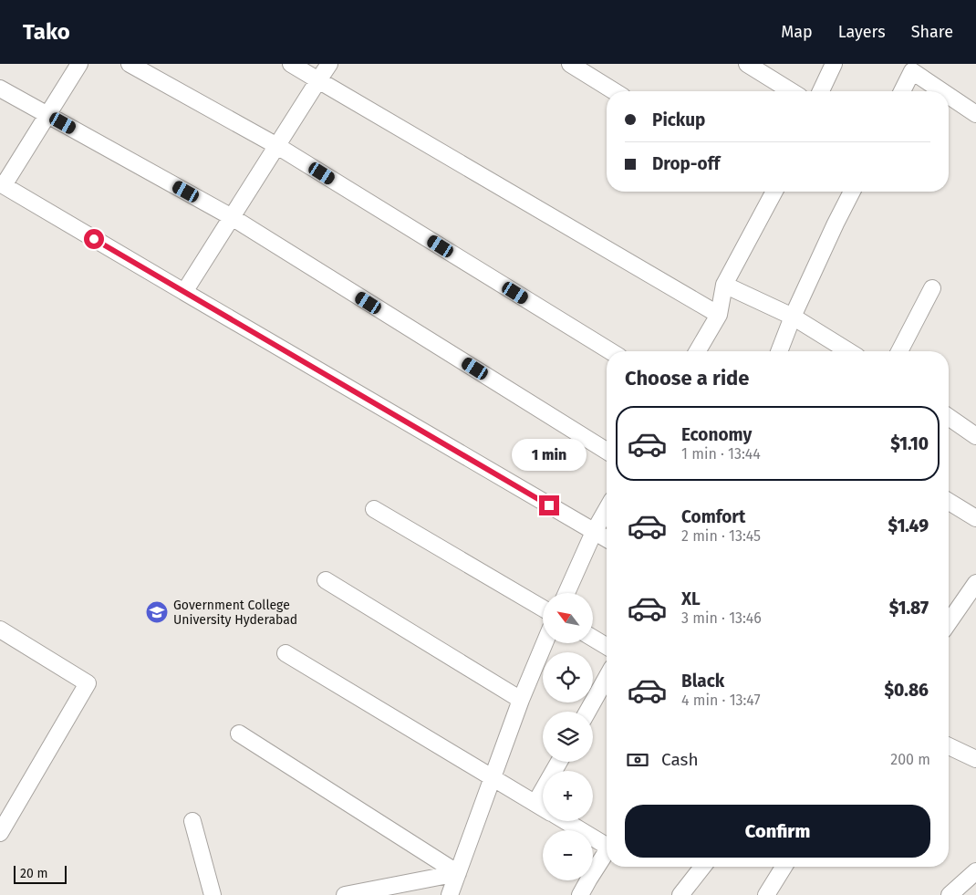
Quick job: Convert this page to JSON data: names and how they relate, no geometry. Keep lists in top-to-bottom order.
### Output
{
  "places": {
    "school or university": ["Government College University Hyderabad"]
  },
  "scale_bar": "20 m",
  "north": "top left",
  "page": {
    "header": "Tako",
    "nav": ["Map", "Layers", "Share"],
    "banner": ["Pickup", "Drop-off"],
    "heading": "Choose a ride",
    "list": [
      {
        "name": "Economy",
        "note": "1 min · 13:44",
        "value": "$1.10"
      },
      {
        "name": "Comfort",
        "note": "2 min · 13:45",
        "value": "$1.49"
      },
      {
        "name": "XL",
        "note": "3 min · 13:46",
        "value": "$1.87"
      },
      {
        "name": "Black",
        "note": "4 min · 13:47",
        "value": "$0.86"
      }
    ],
    "bubble": "1 min",
    "map_buttons": ["+", "−"],
    "pay": ["Cash", "200 m"],
    "buttons": "Confirm",
    "scale": "20 m"
  }
}
